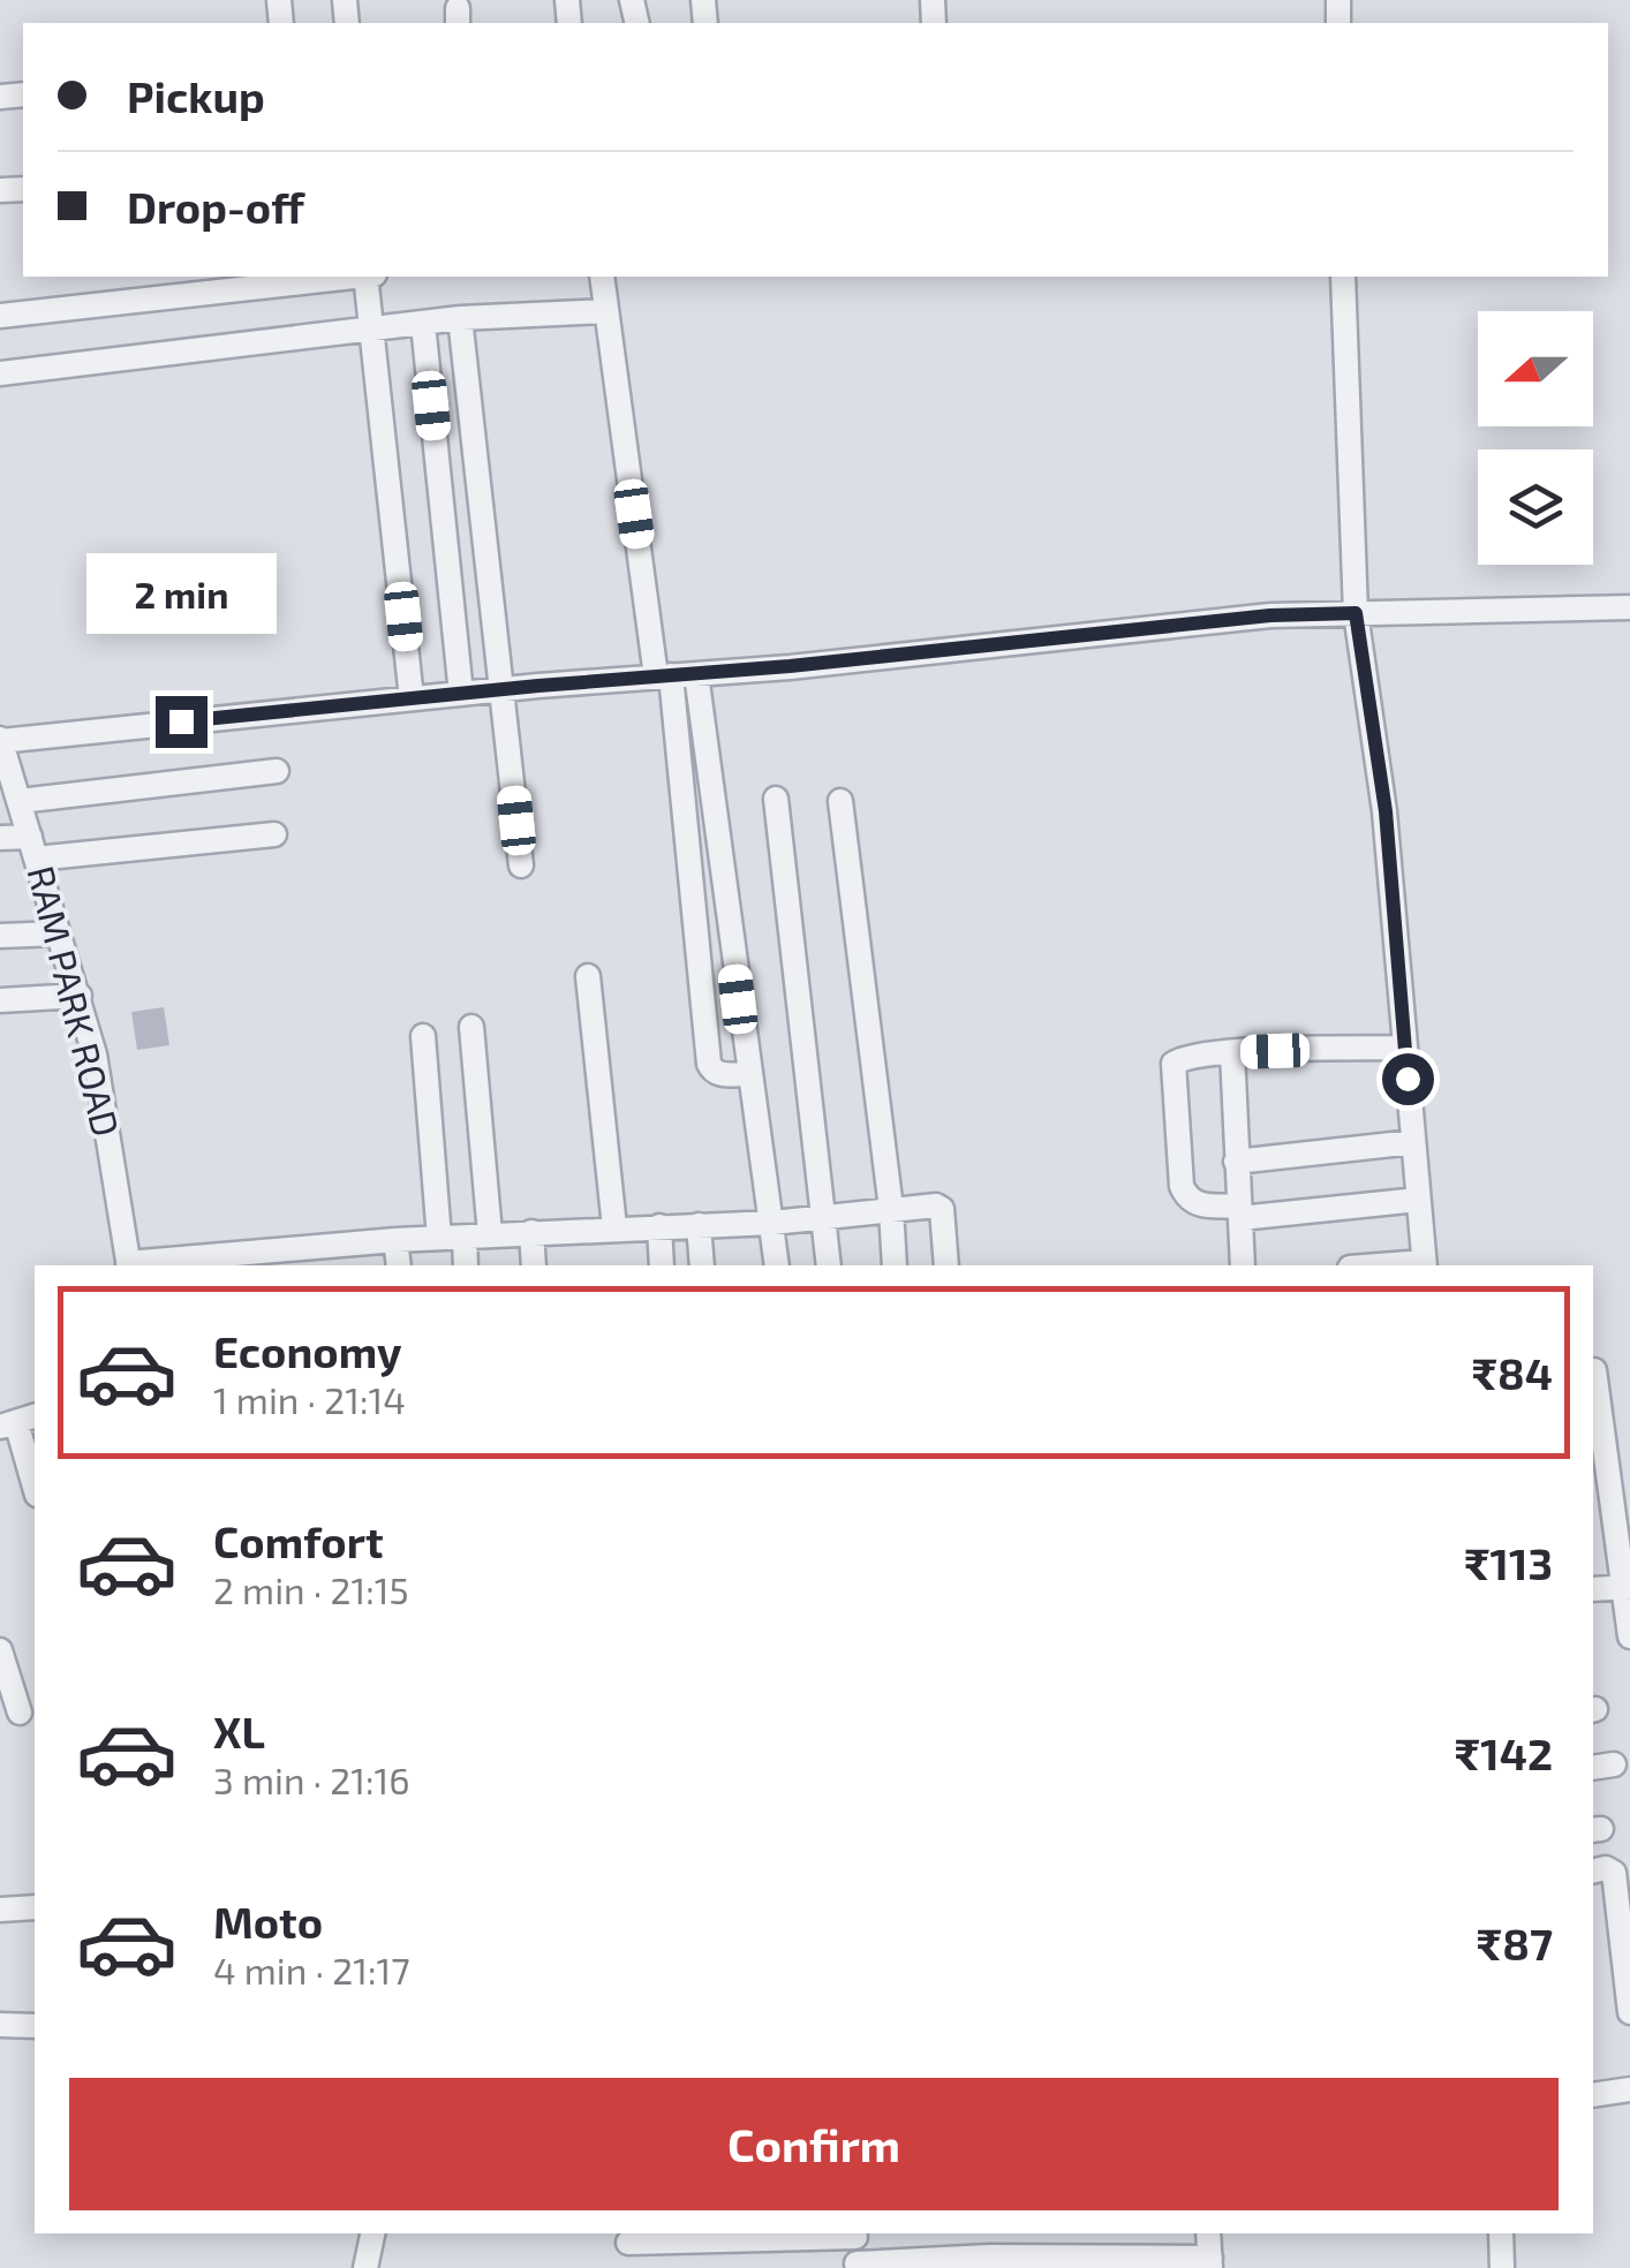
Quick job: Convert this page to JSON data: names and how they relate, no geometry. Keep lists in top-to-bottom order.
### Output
{
  "streets": {
    "street": ["RAM PARK ROAD"]
  },
  "north": "left",
  "page": {
    "banner": ["Pickup", "Drop-off"],
    "bubble": "2 min",
    "list": [
      {
        "name": "Economy",
        "note": "1 min · 21:14",
        "value": "₹84"
      },
      {
        "name": "Comfort",
        "note": "2 min · 21:15",
        "value": "₹113"
      },
      {
        "name": "XL",
        "note": "3 min · 21:16",
        "value": "₹142"
      },
      {
        "name": "Moto",
        "note": "4 min · 21:17",
        "value": "₹87"
      }
    ],
    "buttons": "Confirm"
  }
}
